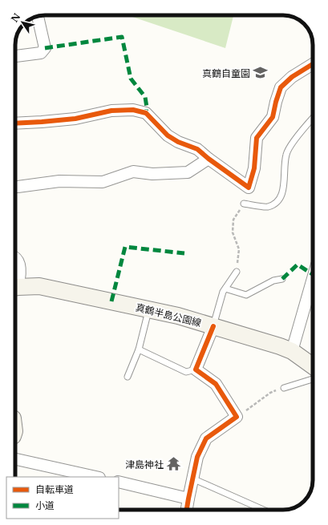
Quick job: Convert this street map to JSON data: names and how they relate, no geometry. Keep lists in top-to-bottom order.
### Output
{
  "streets": {
    "main road": ["真鶴半島公園線"]
  },
  "places": {
    "school or university": ["真鶴自童園"],
    "temple": ["津島神社"]
  },
  "legend": ["自転車道", "小道"],
  "north": "top left"
}
